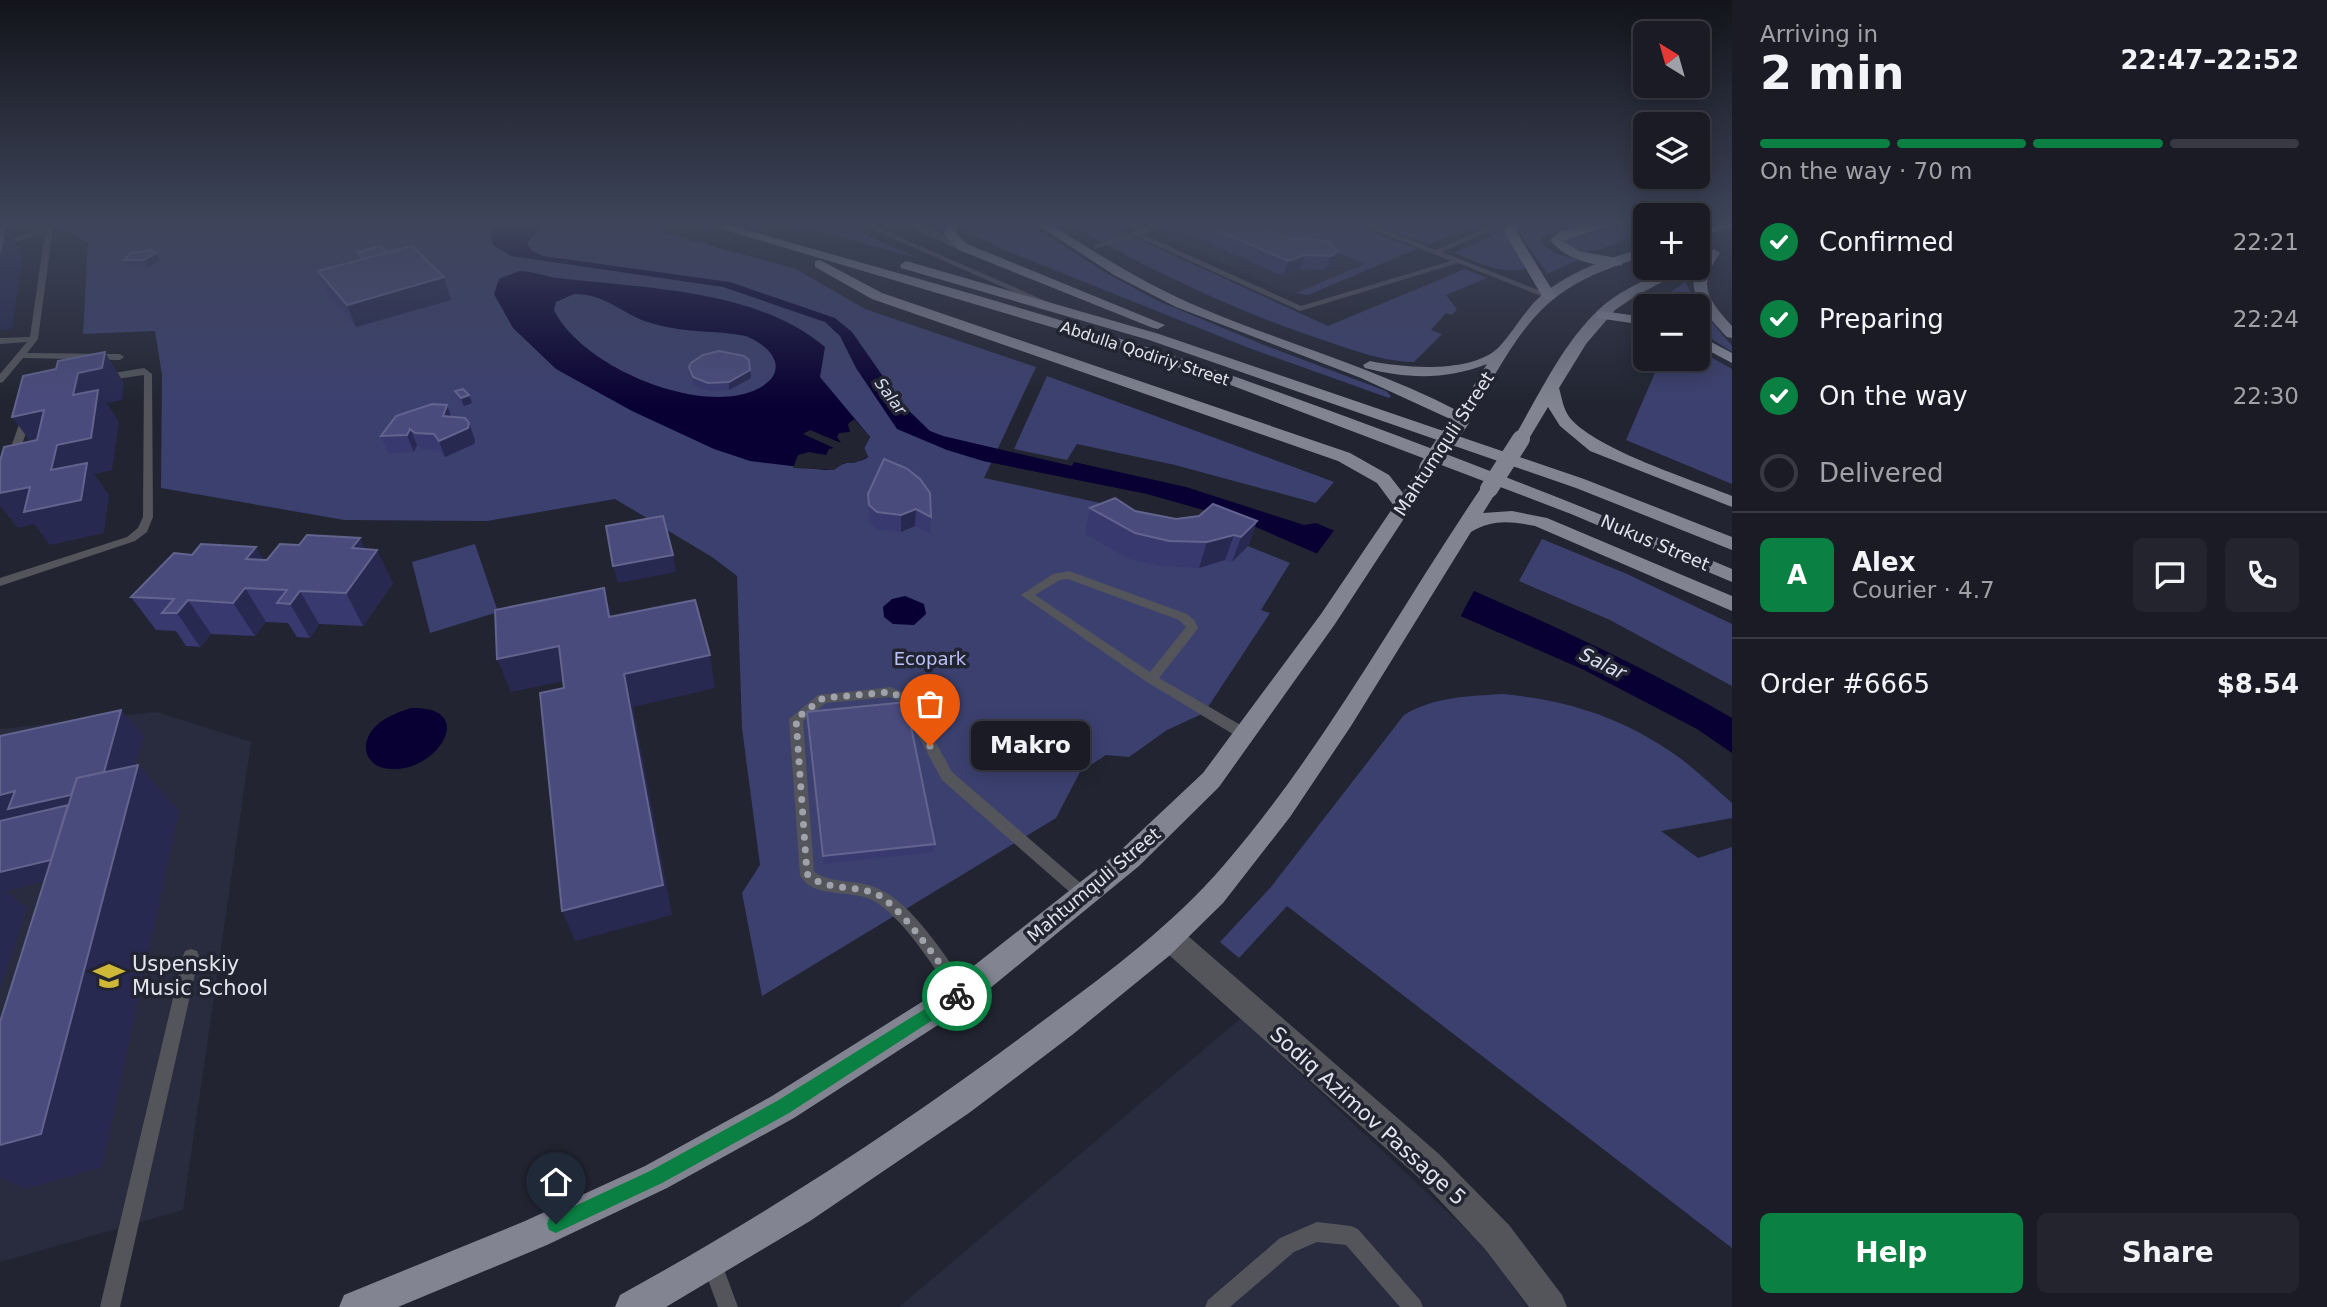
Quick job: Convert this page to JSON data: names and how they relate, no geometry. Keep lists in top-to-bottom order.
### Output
{
  "streets": {
    "main road": ["Abdulla Qodiriy Street", "Mahtumquli Street", "Nukus Street"],
    "street": ["Sodiq Azimov Passage 5"]
  },
  "crossings": [
    ["Abdulla Qodiriy Street", "Nukus Street"]
  ],
  "water": ["Salar"],
  "parks": ["Ecopark"],
  "places": {
    "other": ["Makro"],
    "school or university": ["Uspenskiy Music School"]
  },
  "north": "top left",
  "page": {
    "heading": ["2 min", "Arriving in", "22:47–22:52"],
    "panel": [
      "Alex",
      "Courier · 4.7",
      "Order #6665",
      "$8.54"
    ],
    "map_buttons": ["+", "−"],
    "bar": "On the way · 70 m",
    "list": [
      ["Confirmed", "22:21"],
      ["Preparing", "22:24"],
      ["On the way", "22:30"],
      "Delivered"
    ],
    "round": "A",
    "bubble": "Makro",
    "buttons": ["Help", "Share"]
  }
}
